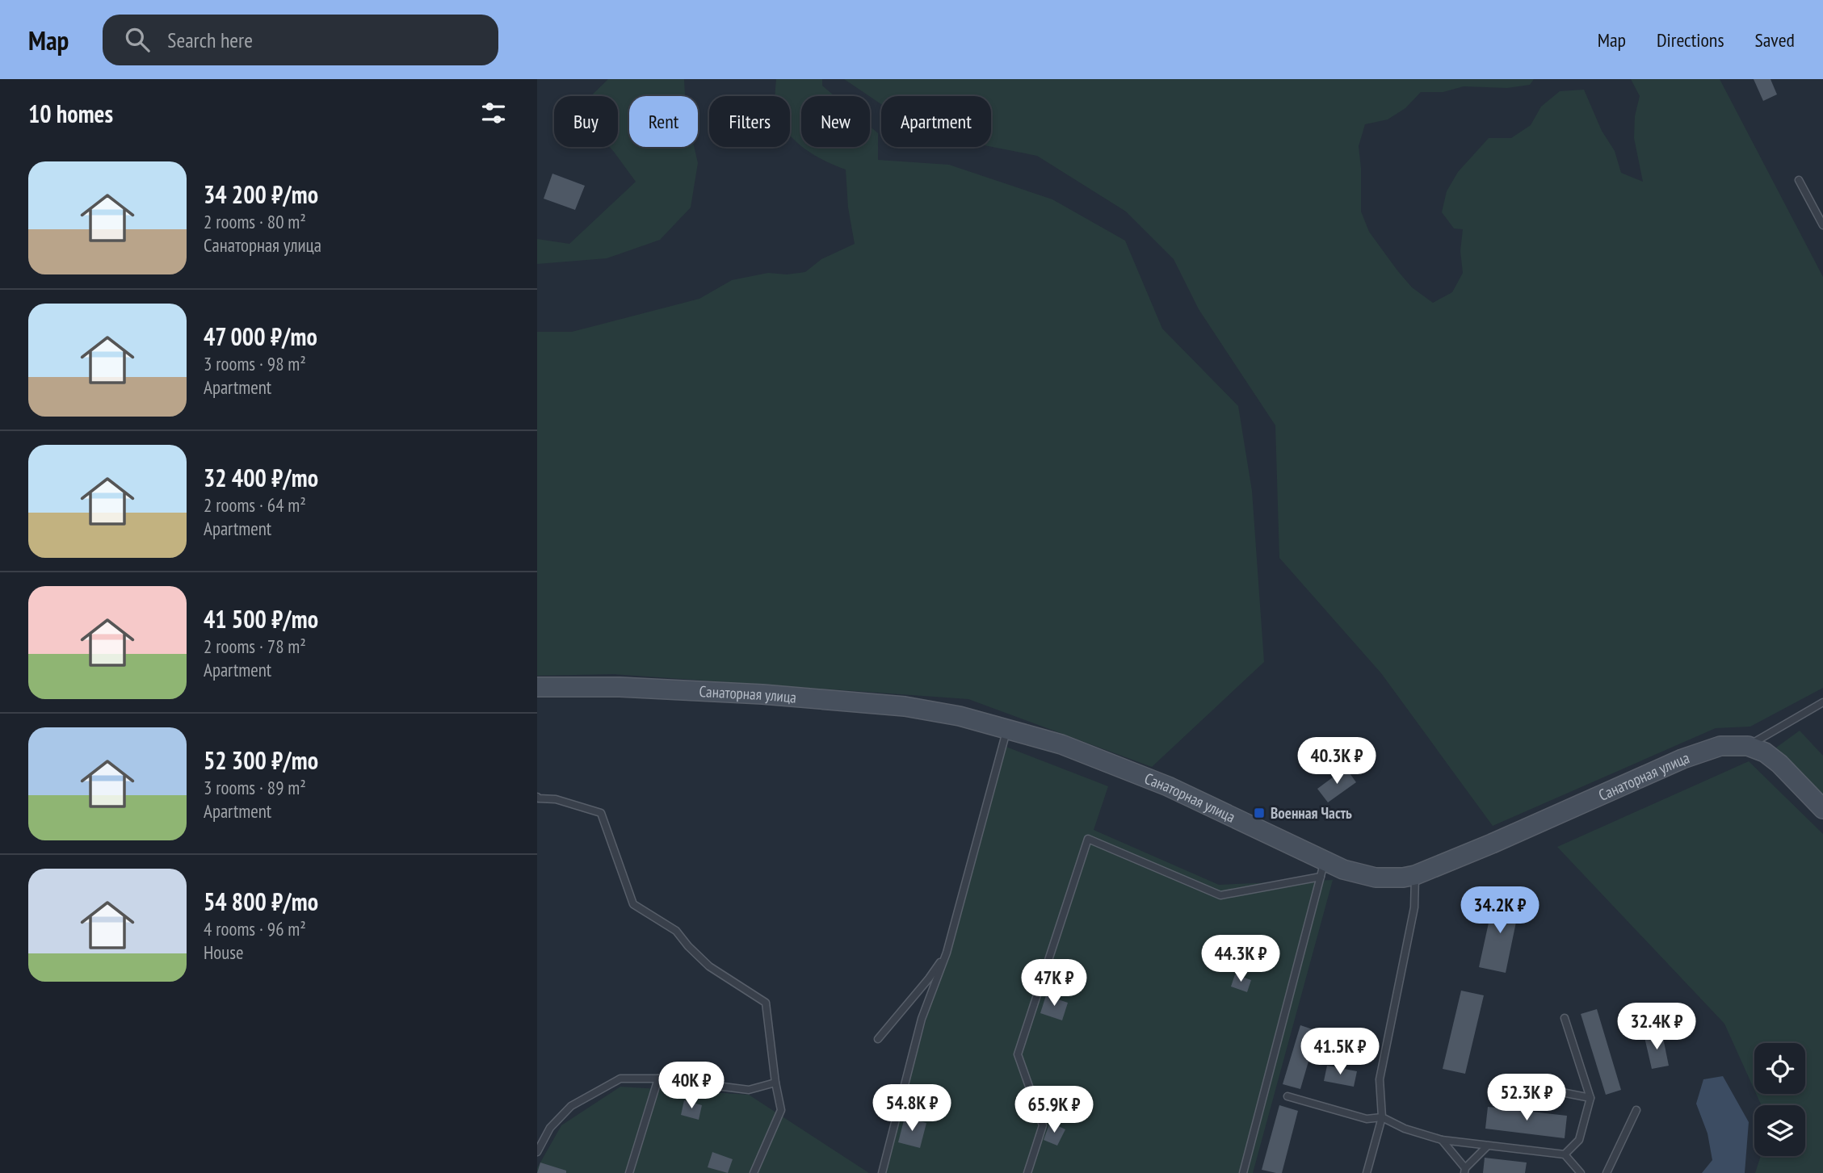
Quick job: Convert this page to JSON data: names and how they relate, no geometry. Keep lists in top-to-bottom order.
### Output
{
  "streets": {
    "street": ["Санаторная улица"]
  },
  "places": {
    "transit": ["Военная Часть"]
  },
  "page": {
    "header": "Map",
    "search": "Search here",
    "nav": ["Map", "Directions", "Saved"],
    "heading": "10 homes",
    "chip": [
      "Buy",
      "Rent",
      "Filters",
      "New",
      "Apartment"
    ],
    "list": [
      {
        "name": "34 200 ₽/mo",
        "note": "2 rooms · 80 m² · Санаторная улица"
      },
      {
        "name": "47 000 ₽/mo",
        "note": "3 rooms · 98 m² · Apartment"
      },
      {
        "name": "32 400 ₽/mo",
        "note": "2 rooms · 64 m² · Apartment"
      },
      {
        "name": "41 500 ₽/mo",
        "note": "2 rooms · 78 m² · Apartment"
      },
      {
        "name": "52 300 ₽/mo",
        "note": "3 rooms · 89 m² · Apartment"
      },
      {
        "name": "54 800 ₽/mo",
        "note": "4 rooms · 96 m² · House"
      }
    ],
    "price": [
      "40.3K ₽",
      "34.2K ₽",
      "44.3K ₽",
      "47K ₽",
      "32.4K ₽",
      "41.5K ₽",
      "40K ₽",
      "52.3K ₽",
      "54.8K ₽",
      "65.9K ₽"
    ]
  }
}
